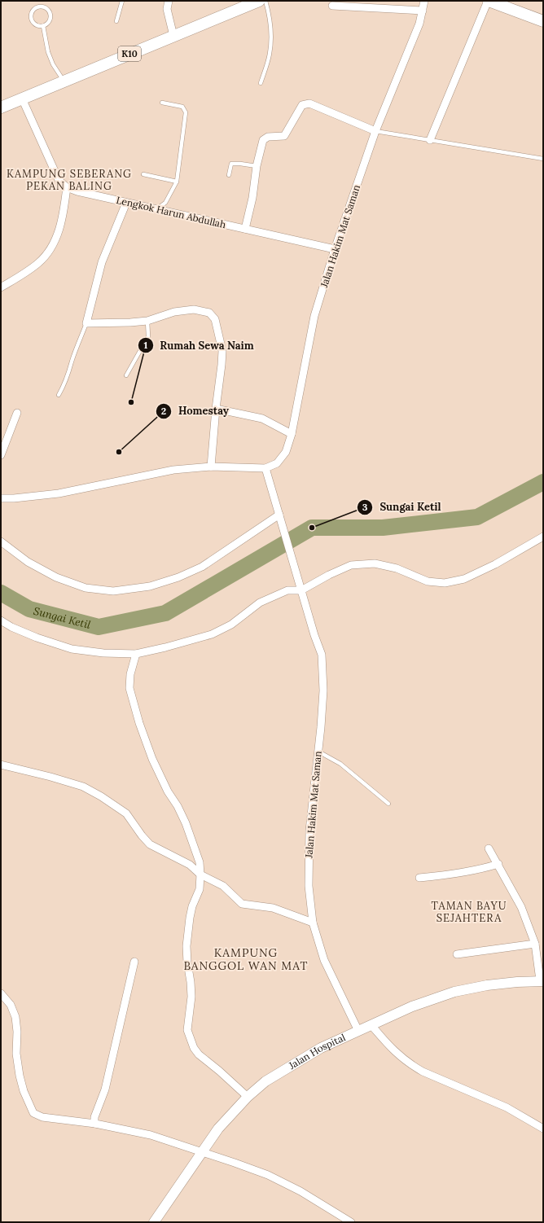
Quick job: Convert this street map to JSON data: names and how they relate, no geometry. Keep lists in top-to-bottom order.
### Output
{
  "streets": {
    "main road": ["K10", "Jalan Hospital"],
    "street": ["Lengkok Harun Abdullah", "Jalan Hakim Mat Saman"]
  },
  "crossings": [
    ["Lengkok Harun Abdullah", "Jalan Hakim Mat Saman"],
    ["Jalan Hakim Mat Saman", "Jalan Hospital"]
  ],
  "districts": ["KAMPUNG SEBERANG PEKAN BALING", "TAMAN BAYU SEJAHTERA", "KAMPUNG BANGGOL WAN MAT"],
  "water": ["Sungai Ketil"],
  "places": ["Rumah Sewa Naim", "Homestay", "Sungai Ketil"]
}
